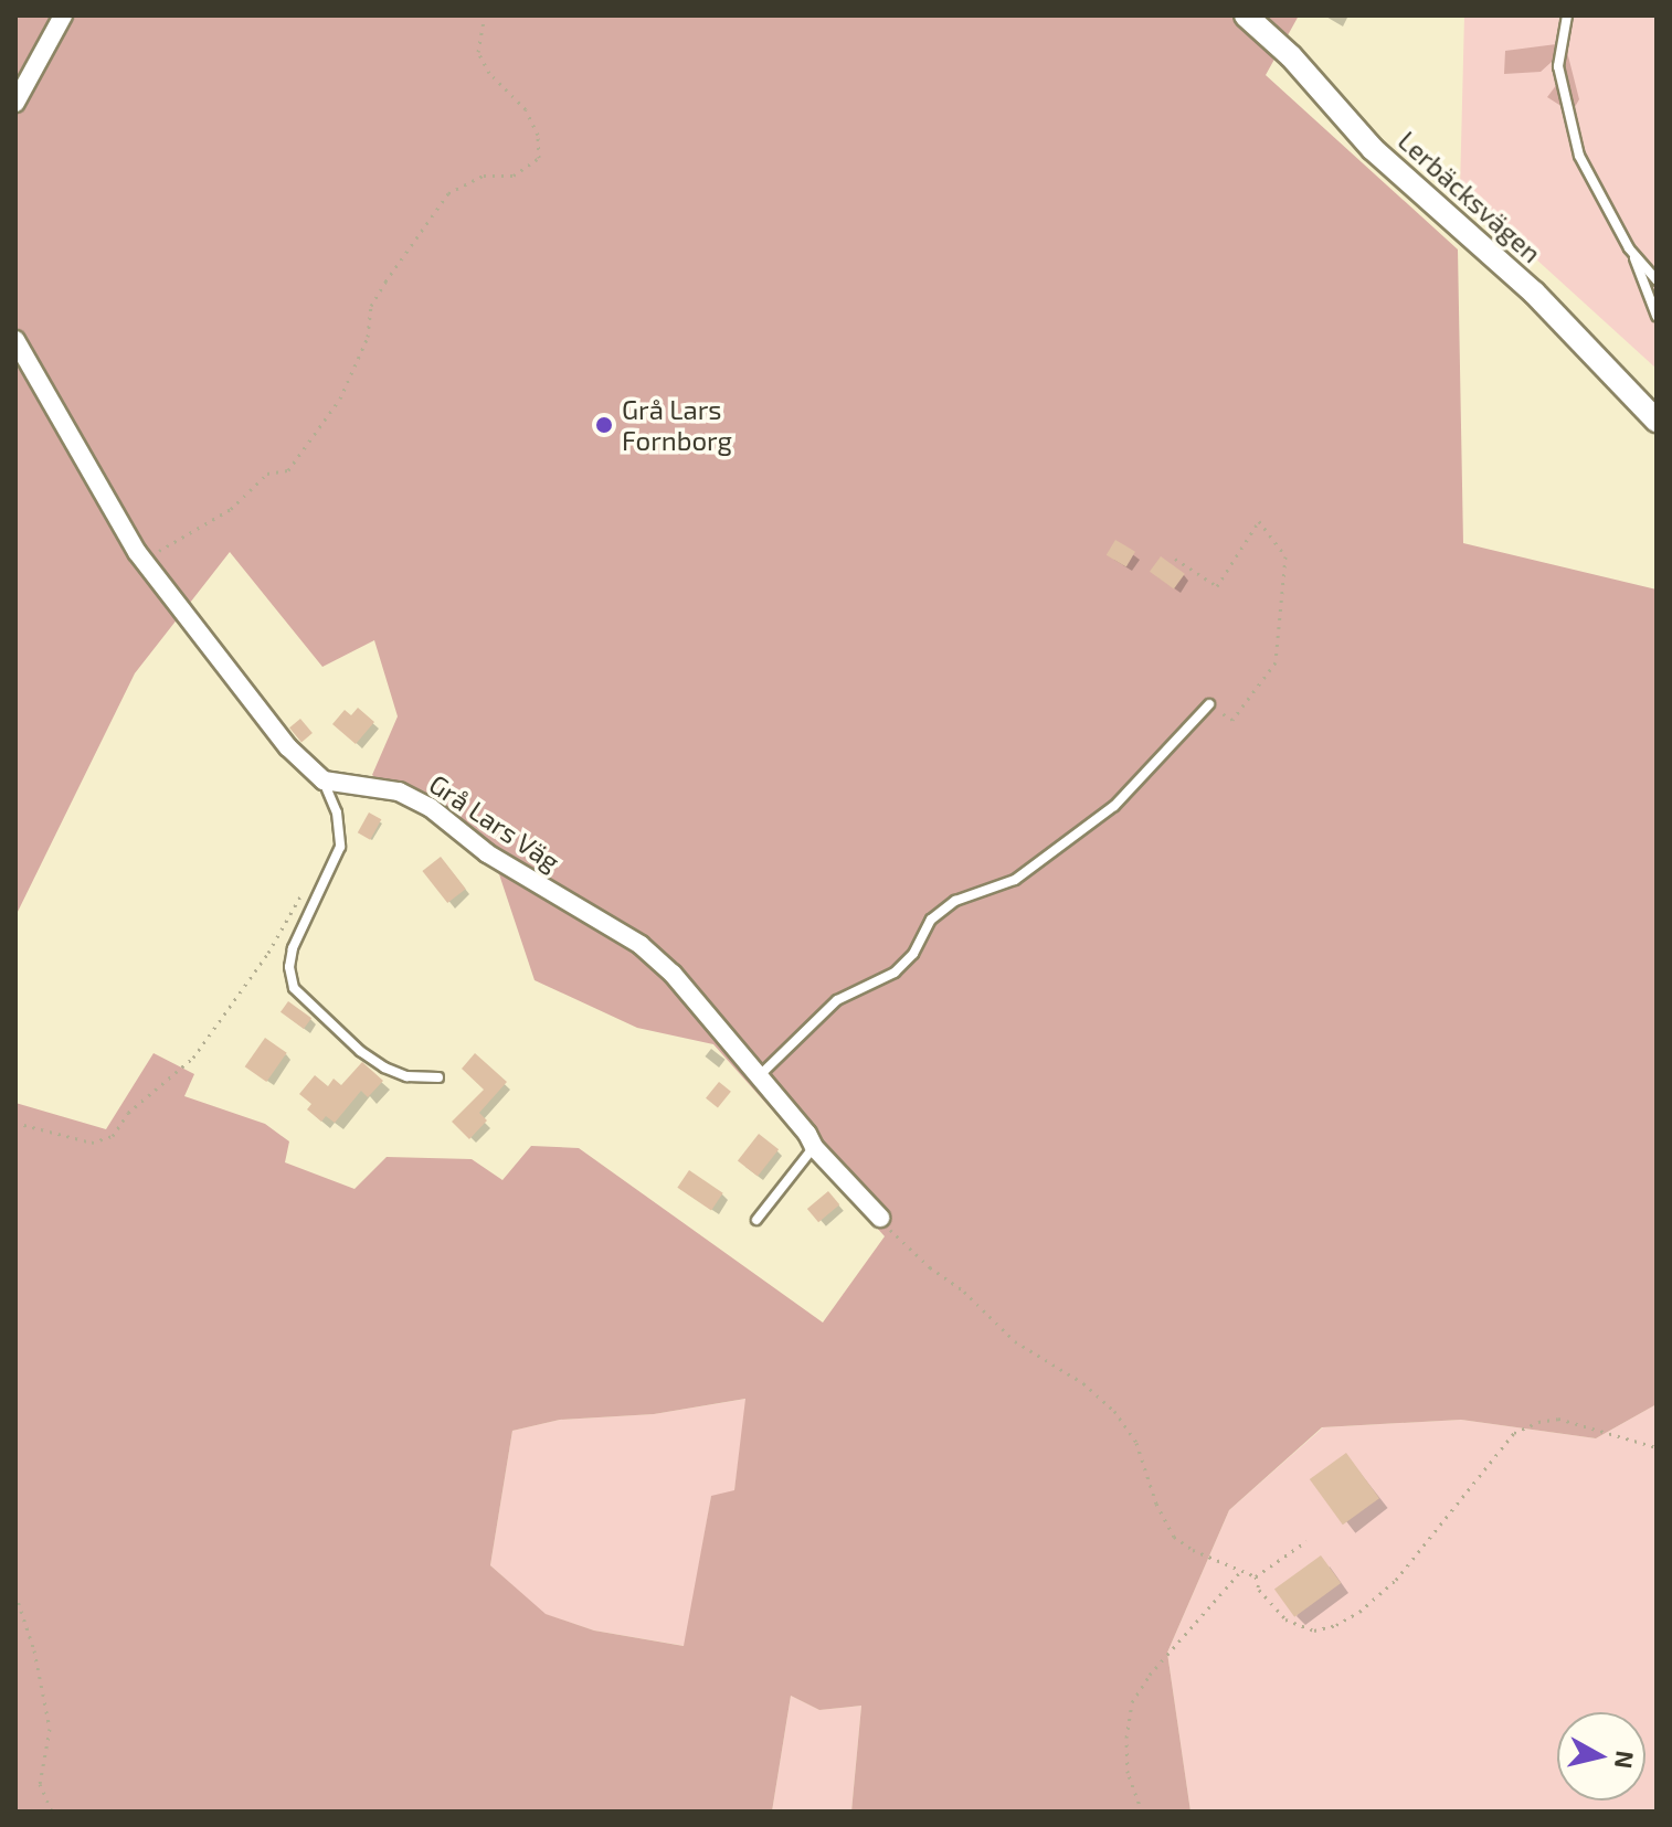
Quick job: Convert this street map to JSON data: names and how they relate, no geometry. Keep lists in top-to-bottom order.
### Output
{
  "streets": {
    "street": ["Lerbäcksvägen", "Grå Lars Väg"]
  },
  "places": ["Grå Lars Fornborg"],
  "north": "right"
}
